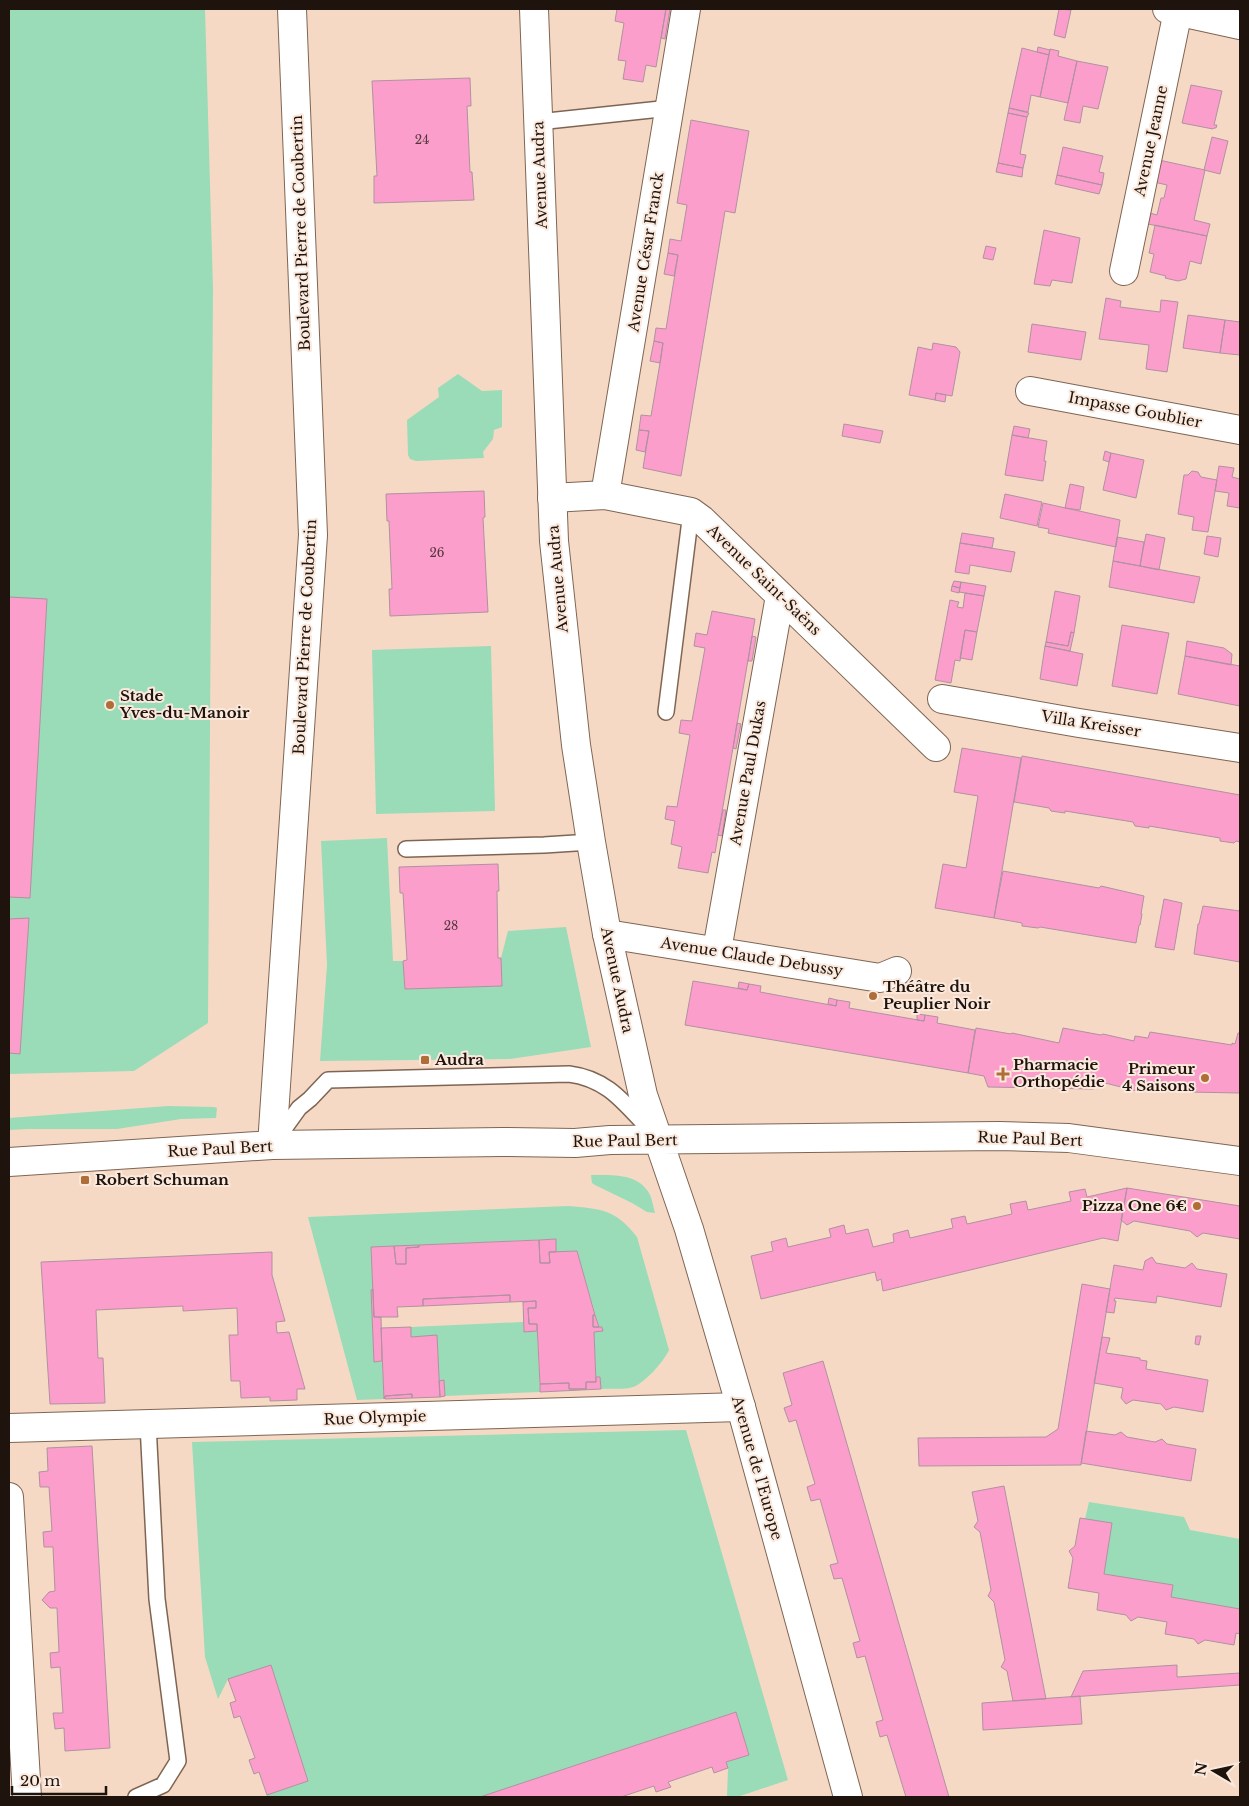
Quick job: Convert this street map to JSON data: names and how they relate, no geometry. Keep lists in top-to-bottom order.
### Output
{
  "streets": {
    "street": [
      "Avenue Jeanne",
      "Avenue Audra",
      "Boulevard Pierre de Coubertin",
      "Avenue César Franck",
      "Impasse Goublier",
      "Avenue Saint-Saëns",
      "Villa Kreisser",
      "Avenue Paul Dukas",
      "Avenue Claude Debussy",
      "Rue Paul Bert",
      "Rue Olympie",
      "Avenue de l'Europe"
    ]
  },
  "crossings": [
    ["Avenue Audra", "Avenue Saint-Saëns"],
    ["Avenue Audra", "Avenue Claude Debussy"],
    ["Avenue Audra", "Rue Paul Bert"],
    ["Avenue Audra", "Avenue de l'Europe"],
    ["Boulevard Pierre de Coubertin", "Rue Paul Bert"],
    ["Avenue César Franck", "Avenue Saint-Saëns"],
    ["Avenue Saint-Saëns", "Avenue Paul Dukas"],
    ["Avenue Paul Dukas", "Avenue Claude Debussy"],
    ["Rue Paul Bert", "Avenue de l'Europe"],
    ["Rue Olympie", "Avenue de l'Europe"]
  ],
  "places": {
    "other": [
      "Stade Yves-du-Manoir",
      "Théâtre du Peuplier Noir",
      "Primeur 4 Saisons",
      "Pizza One 6€"
    ],
    "transit": ["Audra", "Robert Schuman"],
    "health": ["Pharmacie Orthopédie"]
  },
  "house_numbers": ["24", "26", "28"],
  "scale_bar": "20 m",
  "north": "left"
}
